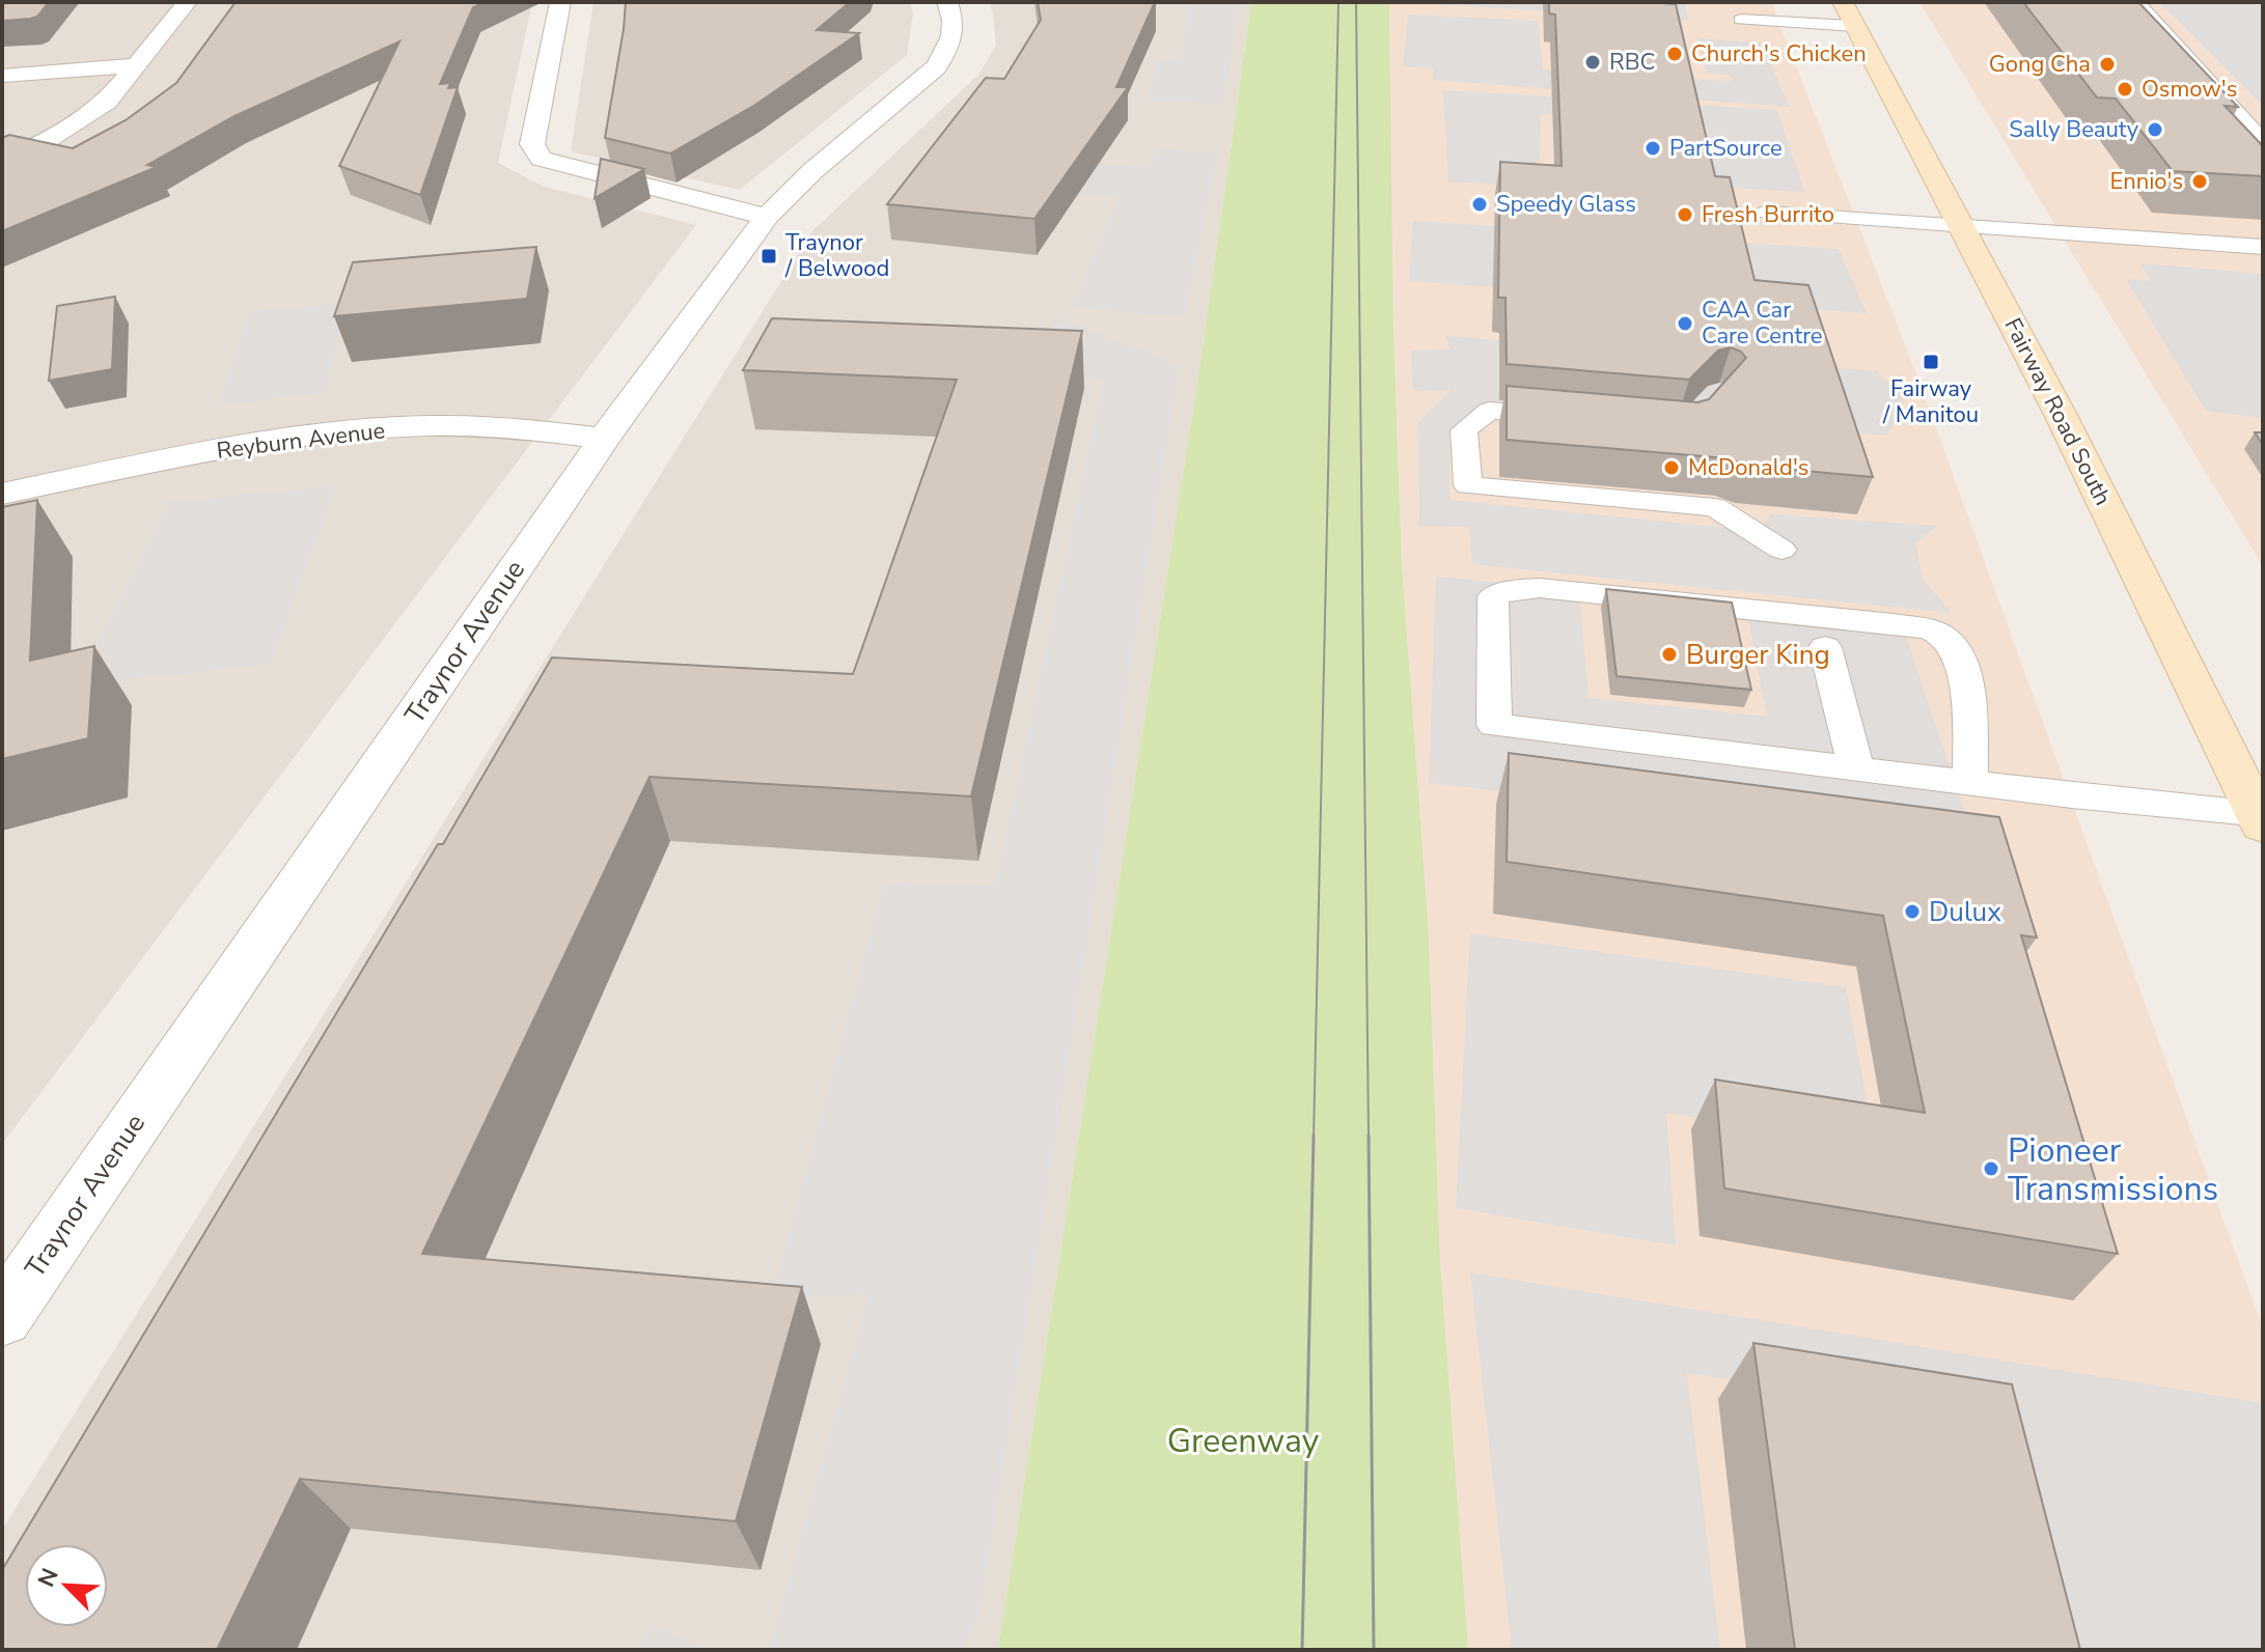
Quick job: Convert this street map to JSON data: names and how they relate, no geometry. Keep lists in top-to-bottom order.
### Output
{
  "streets": {
    "main road": ["Fairway Road South"],
    "street": ["Reyburn Avenue", "Traynor Avenue"]
  },
  "crossings": [
    ["Reyburn Avenue", "Traynor Avenue"]
  ],
  "parks": ["Greenway"],
  "places": {
    "other": [
      "Church's Chicken",
      "RBC",
      "Gong Cha",
      "Osmow's",
      "Sally Beauty",
      "PartSource",
      "Ennio's",
      "Speedy Glass",
      "Fresh Burrito",
      "CAA Car Care Centre",
      "McDonald's",
      "Burger King",
      "Dulux",
      "Pioneer Transmissions"
    ],
    "transit": ["Traynor / Belwood", "Fairway / Manitou"]
  },
  "north": "top left"
}
